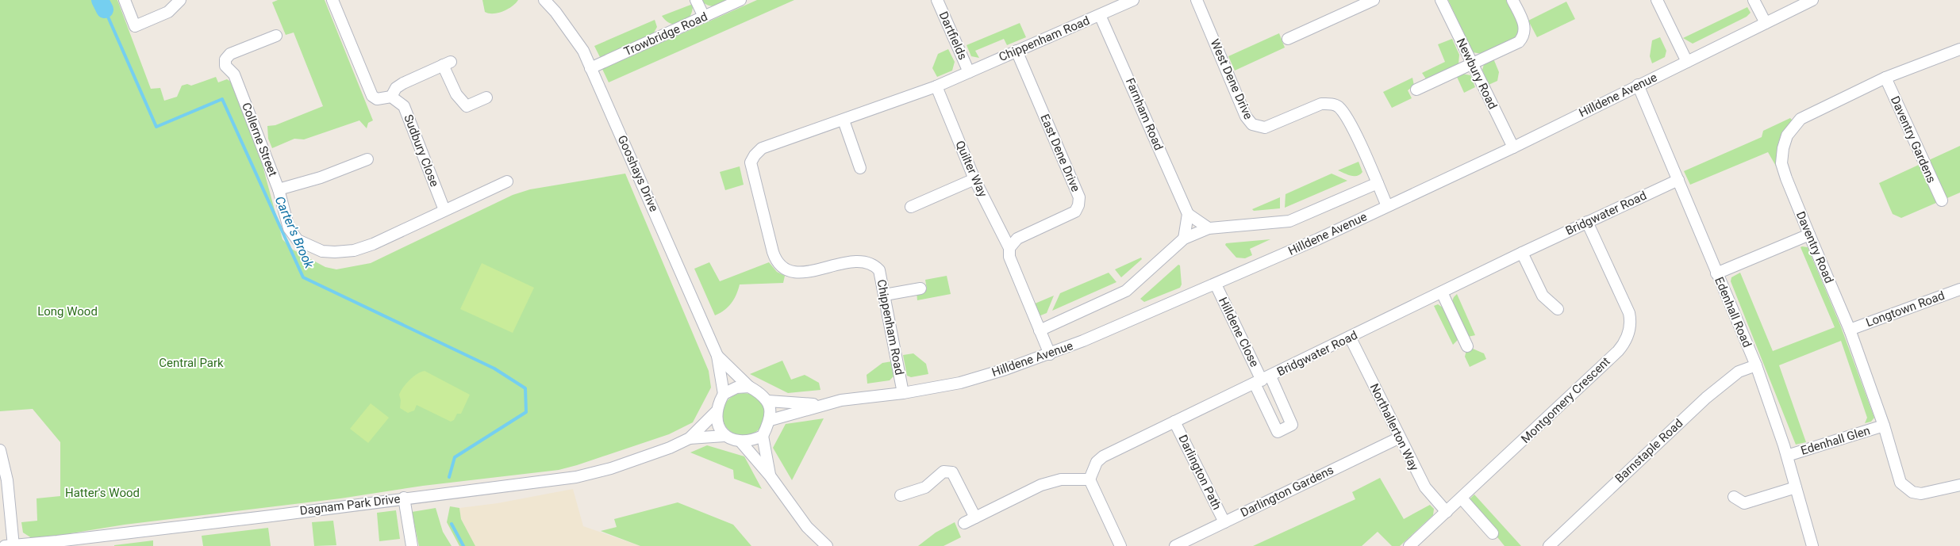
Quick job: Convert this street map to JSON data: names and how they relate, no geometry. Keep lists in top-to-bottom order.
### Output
{
  "streets": {
    "street": [
      "Trowbridge Road",
      "Dartfields",
      "Chippenham Road",
      "Newbury Road",
      "West Dene Drive",
      "Hilldene Avenue",
      "Farnham Road",
      "Collerne Street",
      "Daventry Gardens",
      "Sudbury Close",
      "East Dene Drive",
      "Quilter Way",
      "Gooshays Drive",
      "Bridgwater Road",
      "Daventry Road",
      "Longtown Road",
      "Edenhall Road",
      "Hilldene Close",
      "Montgomery Crescent",
      "Northallerton Way",
      "Edenhall Glen",
      "Barnstaple Road",
      "Darlington Path",
      "Darlington Gardens",
      "Dagnam Park Drive"
    ]
  },
  "crossings": [
    ["Trowbridge Road", "Gooshays Drive"],
    ["Dartfields", "Chippenham Road"],
    ["Chippenham Road", "Hilldene Avenue"],
    ["Chippenham Road", "Farnham Road"],
    ["Chippenham Road", "East Dene Drive"],
    ["Chippenham Road", "Quilter Way"],
    ["Newbury Road", "Hilldene Avenue"],
    ["West Dene Drive", "Hilldene Avenue"],
    ["Hilldene Avenue", "Gooshays Drive"],
    ["Hilldene Avenue", "Edenhall Road"],
    ["Hilldene Avenue", "Hilldene Close"],
    ["Hilldene Avenue", "Dagnam Park Drive"],
    ["Collerne Street", "Sudbury Close"],
    ["Daventry Gardens", "Daventry Road"],
    ["East Dene Drive", "Quilter Way"],
    ["Gooshays Drive", "Dagnam Park Drive"],
    ["Bridgwater Road", "Edenhall Road"],
    ["Bridgwater Road", "Hilldene Close"],
    ["Bridgwater Road", "Montgomery Crescent"],
    ["Bridgwater Road", "Northallerton Way"],
    ["Bridgwater Road", "Darlington Path"],
    ["Daventry Road", "Longtown Road"],
    ["Daventry Road", "Edenhall Glen"],
    ["Edenhall Road", "Edenhall Glen"],
    ["Edenhall Road", "Barnstaple Road"],
    ["Montgomery Crescent", "Northallerton Way"],
    ["Northallerton Way", "Darlington Gardens"],
    ["Darlington Path", "Darlington Gardens"]
  ],
  "water": ["Carter's Brook"],
  "parks": ["Long Wood", "Central Park", "Hatter's Wood"]
}
